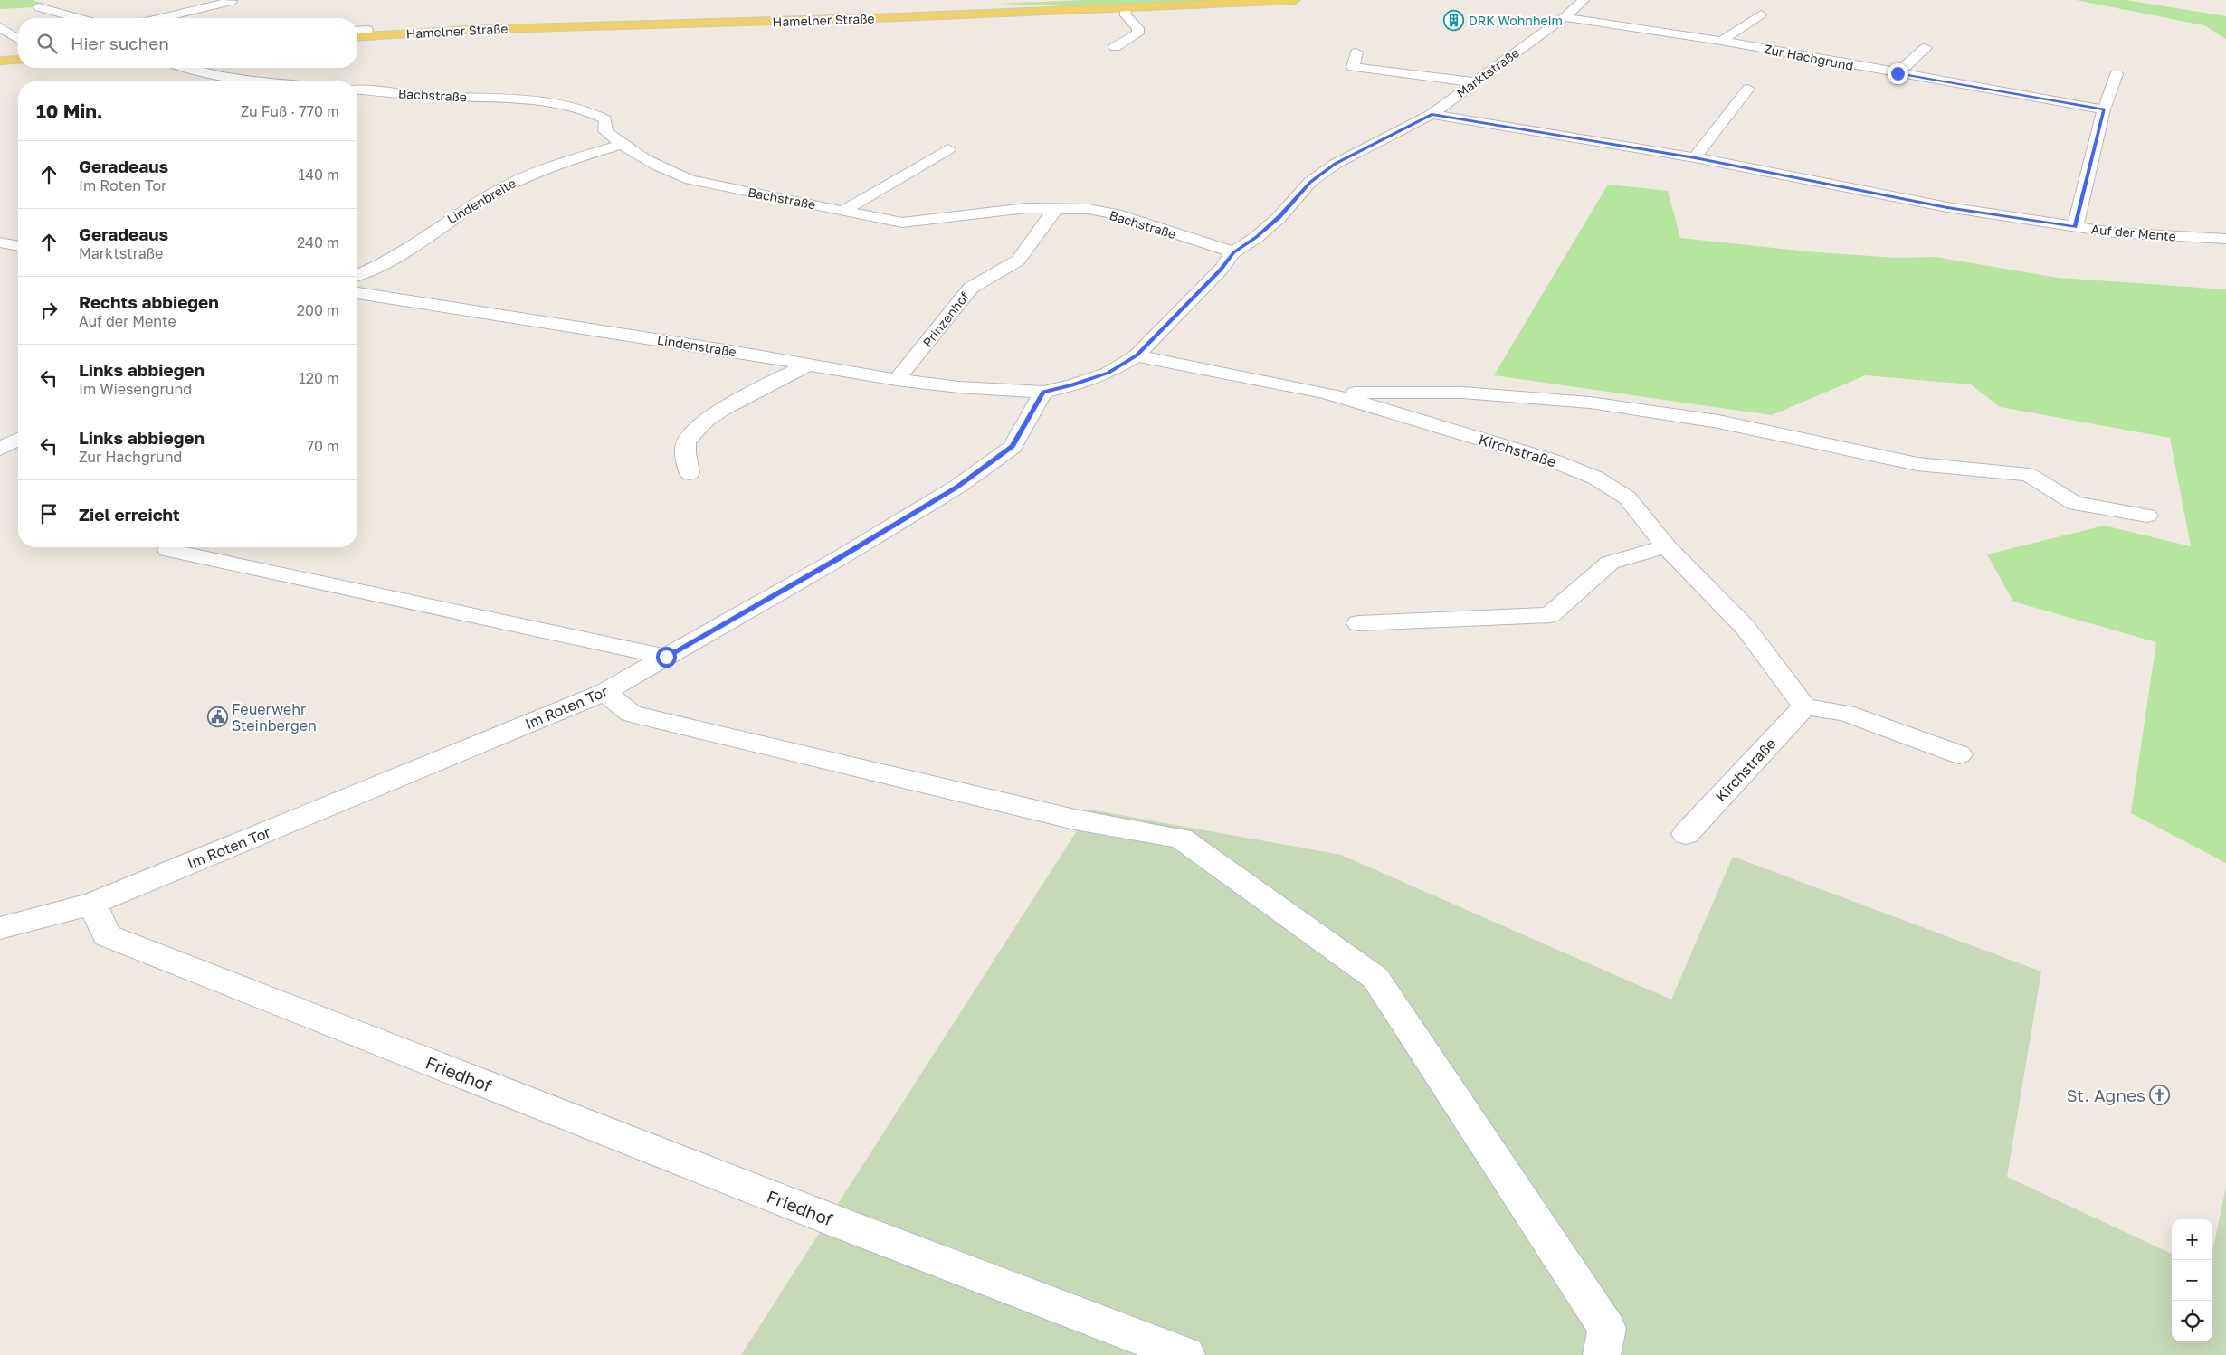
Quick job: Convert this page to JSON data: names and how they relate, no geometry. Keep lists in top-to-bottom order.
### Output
{
  "streets": {
    "main road": ["Hamelner Straße"],
    "street": [
      "Zur Hachgrund",
      "Marktstraße",
      "Bachstraße",
      "Lindenbreite",
      "Auf der Mente",
      "Prinzenhof",
      "Lindenstraße",
      "Kirchstraße",
      "Im Roten Tor",
      "Friedhof"
    ]
  },
  "crossings": [
    ["Zur Hachgrund", "Marktstraße"],
    ["Marktstraße", "Bachstraße"],
    ["Marktstraße", "Auf der Mente"],
    ["Marktstraße", "Lindenstraße"],
    ["Marktstraße", "Kirchstraße"],
    ["Marktstraße", "Im Roten Tor"],
    ["Bachstraße", "Lindenbreite"],
    ["Bachstraße", "Prinzenhof"],
    ["Prinzenhof", "Lindenstraße"],
    ["Lindenstraße", "Im Roten Tor"],
    ["Im Roten Tor", "Friedhof"]
  ],
  "places": {
    "building": ["DRK Wohnheim"],
    "public building": ["Feuerwehr Steinbergen"],
    "church": ["St. Agnes"]
  },
  "page": {
    "search": "Hier suchen",
    "heading": ["10 Min.", "Zu Fuß · 770 m"],
    "list": [
      ["Geradeaus", "Im Roten Tor", "140 m"],
      ["Geradeaus", "Marktstraße", "240 m"],
      ["Rechts abbiegen", "Auf der Mente", "200 m"],
      ["Links abbiegen", "Im Wiesengrund", "120 m"],
      ["Links abbiegen", "Zur Hachgrund", "70 m"],
      "Ziel erreicht"
    ],
    "map_buttons": ["+", "−"]
  }
}
